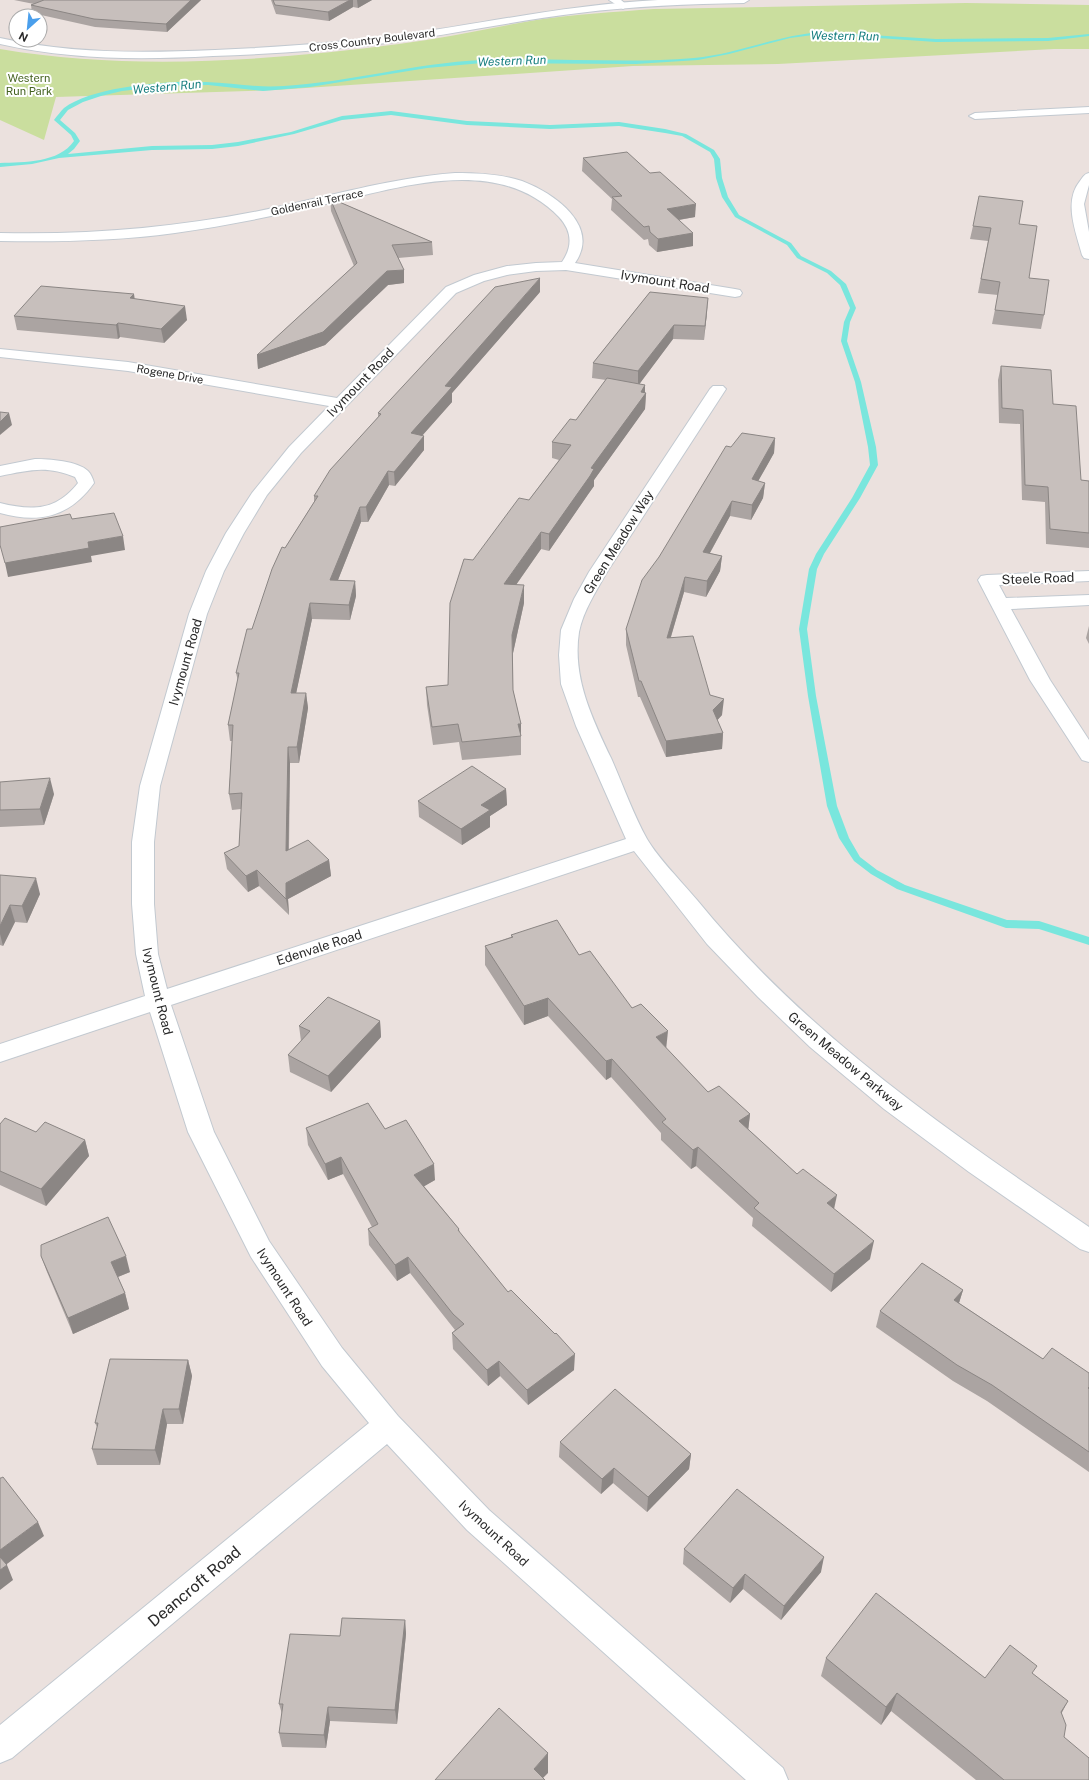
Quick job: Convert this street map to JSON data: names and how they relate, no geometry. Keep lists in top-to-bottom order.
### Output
{
  "streets": {
    "street": [
      "Cross Country Boulevard",
      "Goldenrail Terrace",
      "Ivymount Road",
      "Rogene Drive",
      "Green Meadow Way",
      "Steele Road",
      "Edenvale Road",
      "Green Meadow Parkway",
      "Deancroft Road"
    ]
  },
  "crossings": [
    ["Goldenrail Terrace", "Ivymount Road"],
    ["Ivymount Road", "Rogene Drive"],
    ["Ivymount Road", "Edenvale Road"],
    ["Ivymount Road", "Deancroft Road"],
    ["Green Meadow Way", "Edenvale Road"],
    ["Green Meadow Way", "Green Meadow Parkway"],
    ["Edenvale Road", "Green Meadow Parkway"]
  ],
  "water": ["Western Run"],
  "parks": ["Western Run Park"],
  "north": "bottom left"
}
